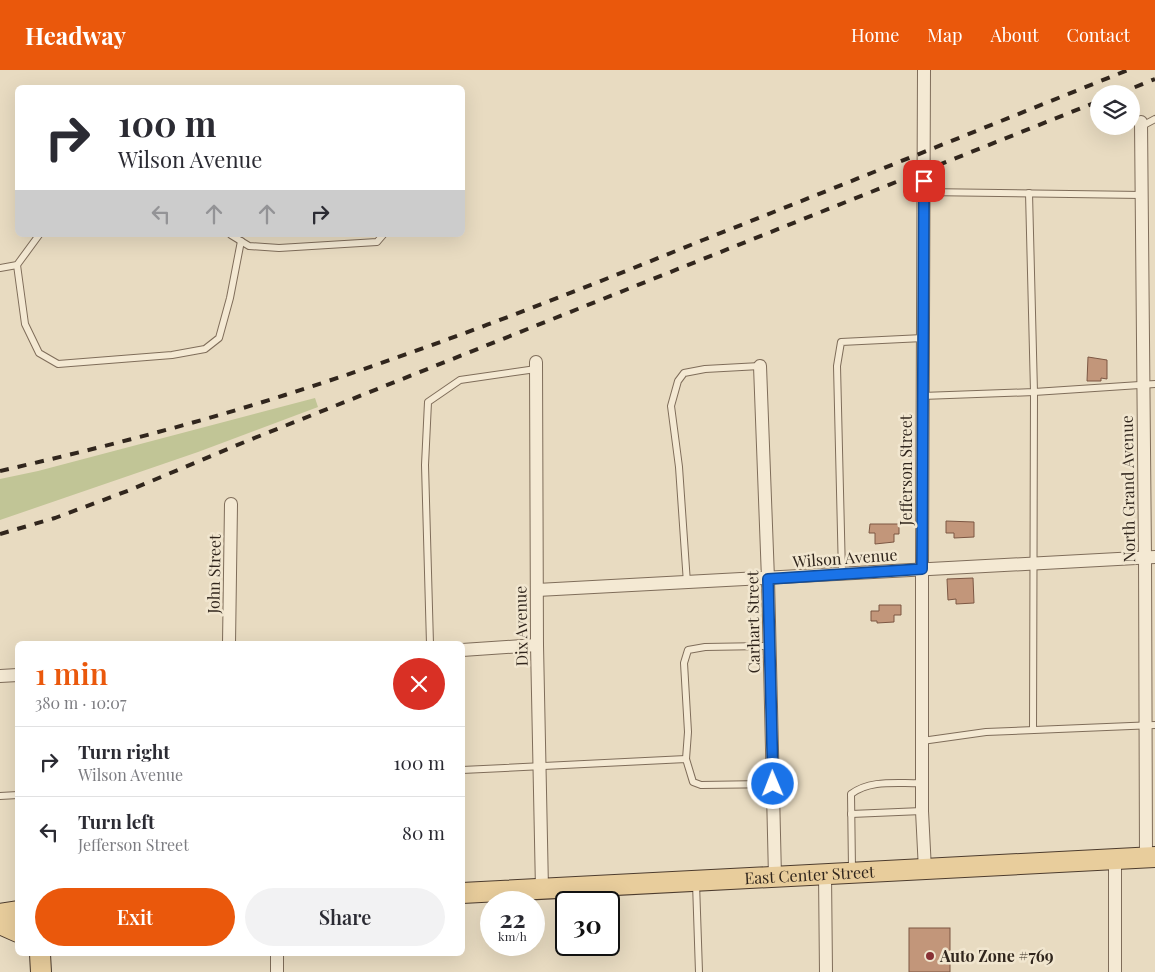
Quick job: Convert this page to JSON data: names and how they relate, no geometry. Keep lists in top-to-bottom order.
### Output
{
  "streets": {
    "main road": ["East Center Street"],
    "street": [
      "Jefferson Street",
      "North Grand Avenue",
      "Wilson Avenue",
      "John Street",
      "Carhart Street",
      "Dix Avenue"
    ]
  },
  "crossings": [
    ["Jefferson Street", "Wilson Avenue"],
    ["Jefferson Street", "East Center Street"],
    ["North Grand Avenue", "Wilson Avenue"],
    ["North Grand Avenue", "East Center Street"],
    ["Wilson Avenue", "Carhart Street"],
    ["Wilson Avenue", "Dix Avenue"],
    ["Carhart Street", "East Center Street"],
    ["Dix Avenue", "East Center Street"]
  ],
  "places": ["Auto Zone #769"],
  "page": {
    "header": "Headway",
    "nav": [
      "Home",
      "Map",
      "About",
      "Contact"
    ],
    "turn": ["100 m", "Wilson Avenue"],
    "heading": ["1 min", "380 m · 10:07"],
    "list": [
      {
        "name": "Turn right",
        "note": "Wilson Avenue",
        "value": "100 m"
      },
      {
        "name": "Turn left",
        "note": "Jefferson Street",
        "value": "80 m"
      }
    ],
    "buttons": ["Exit", "Share"],
    "speed": "22 km/h",
    "limit": "30"
  }
}
